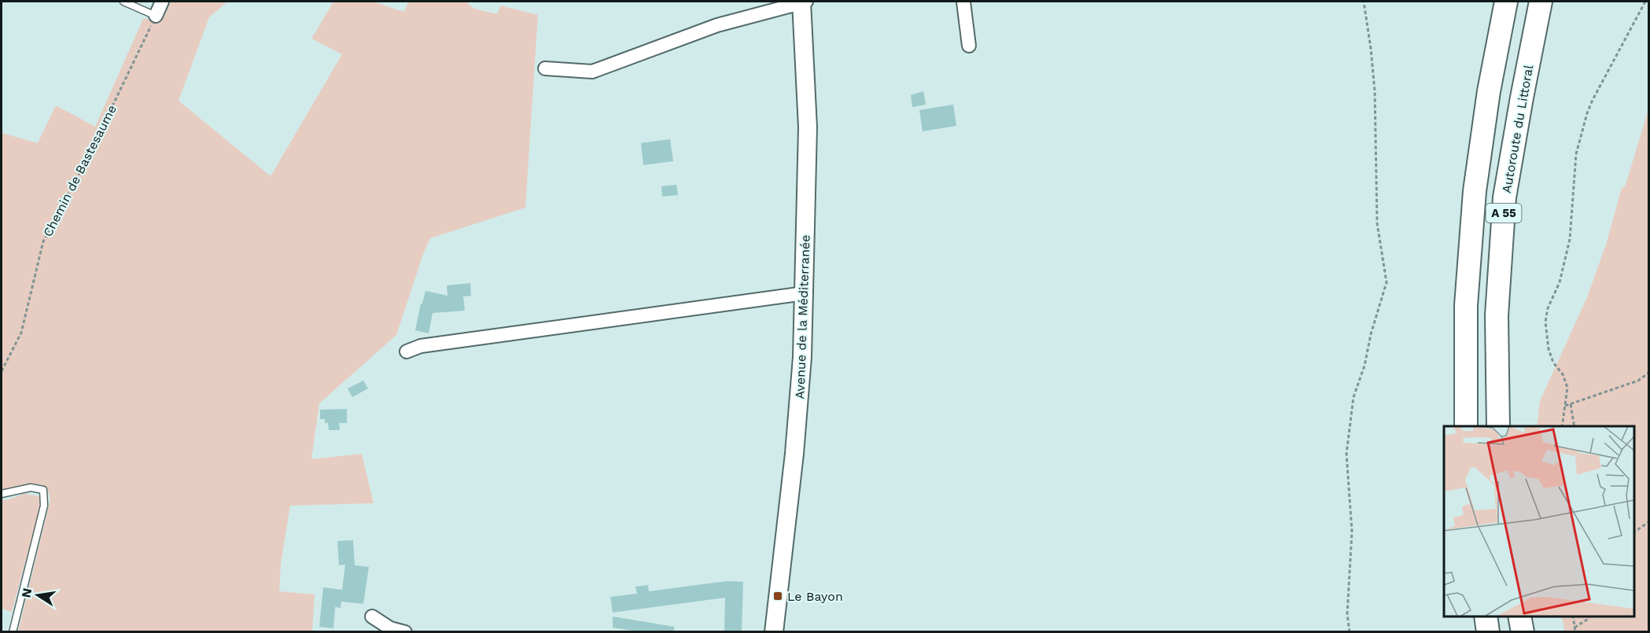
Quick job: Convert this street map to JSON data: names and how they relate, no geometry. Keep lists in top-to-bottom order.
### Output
{
  "streets": {
    "highway": ["Autoroute du Littoral", "A 55"],
    "main road": ["Avenue de la Méditerranée"],
    "path": ["Chemin de Bastesaume"]
  },
  "places": {
    "transit": ["Le Bayon"]
  },
  "north": "left"
}
